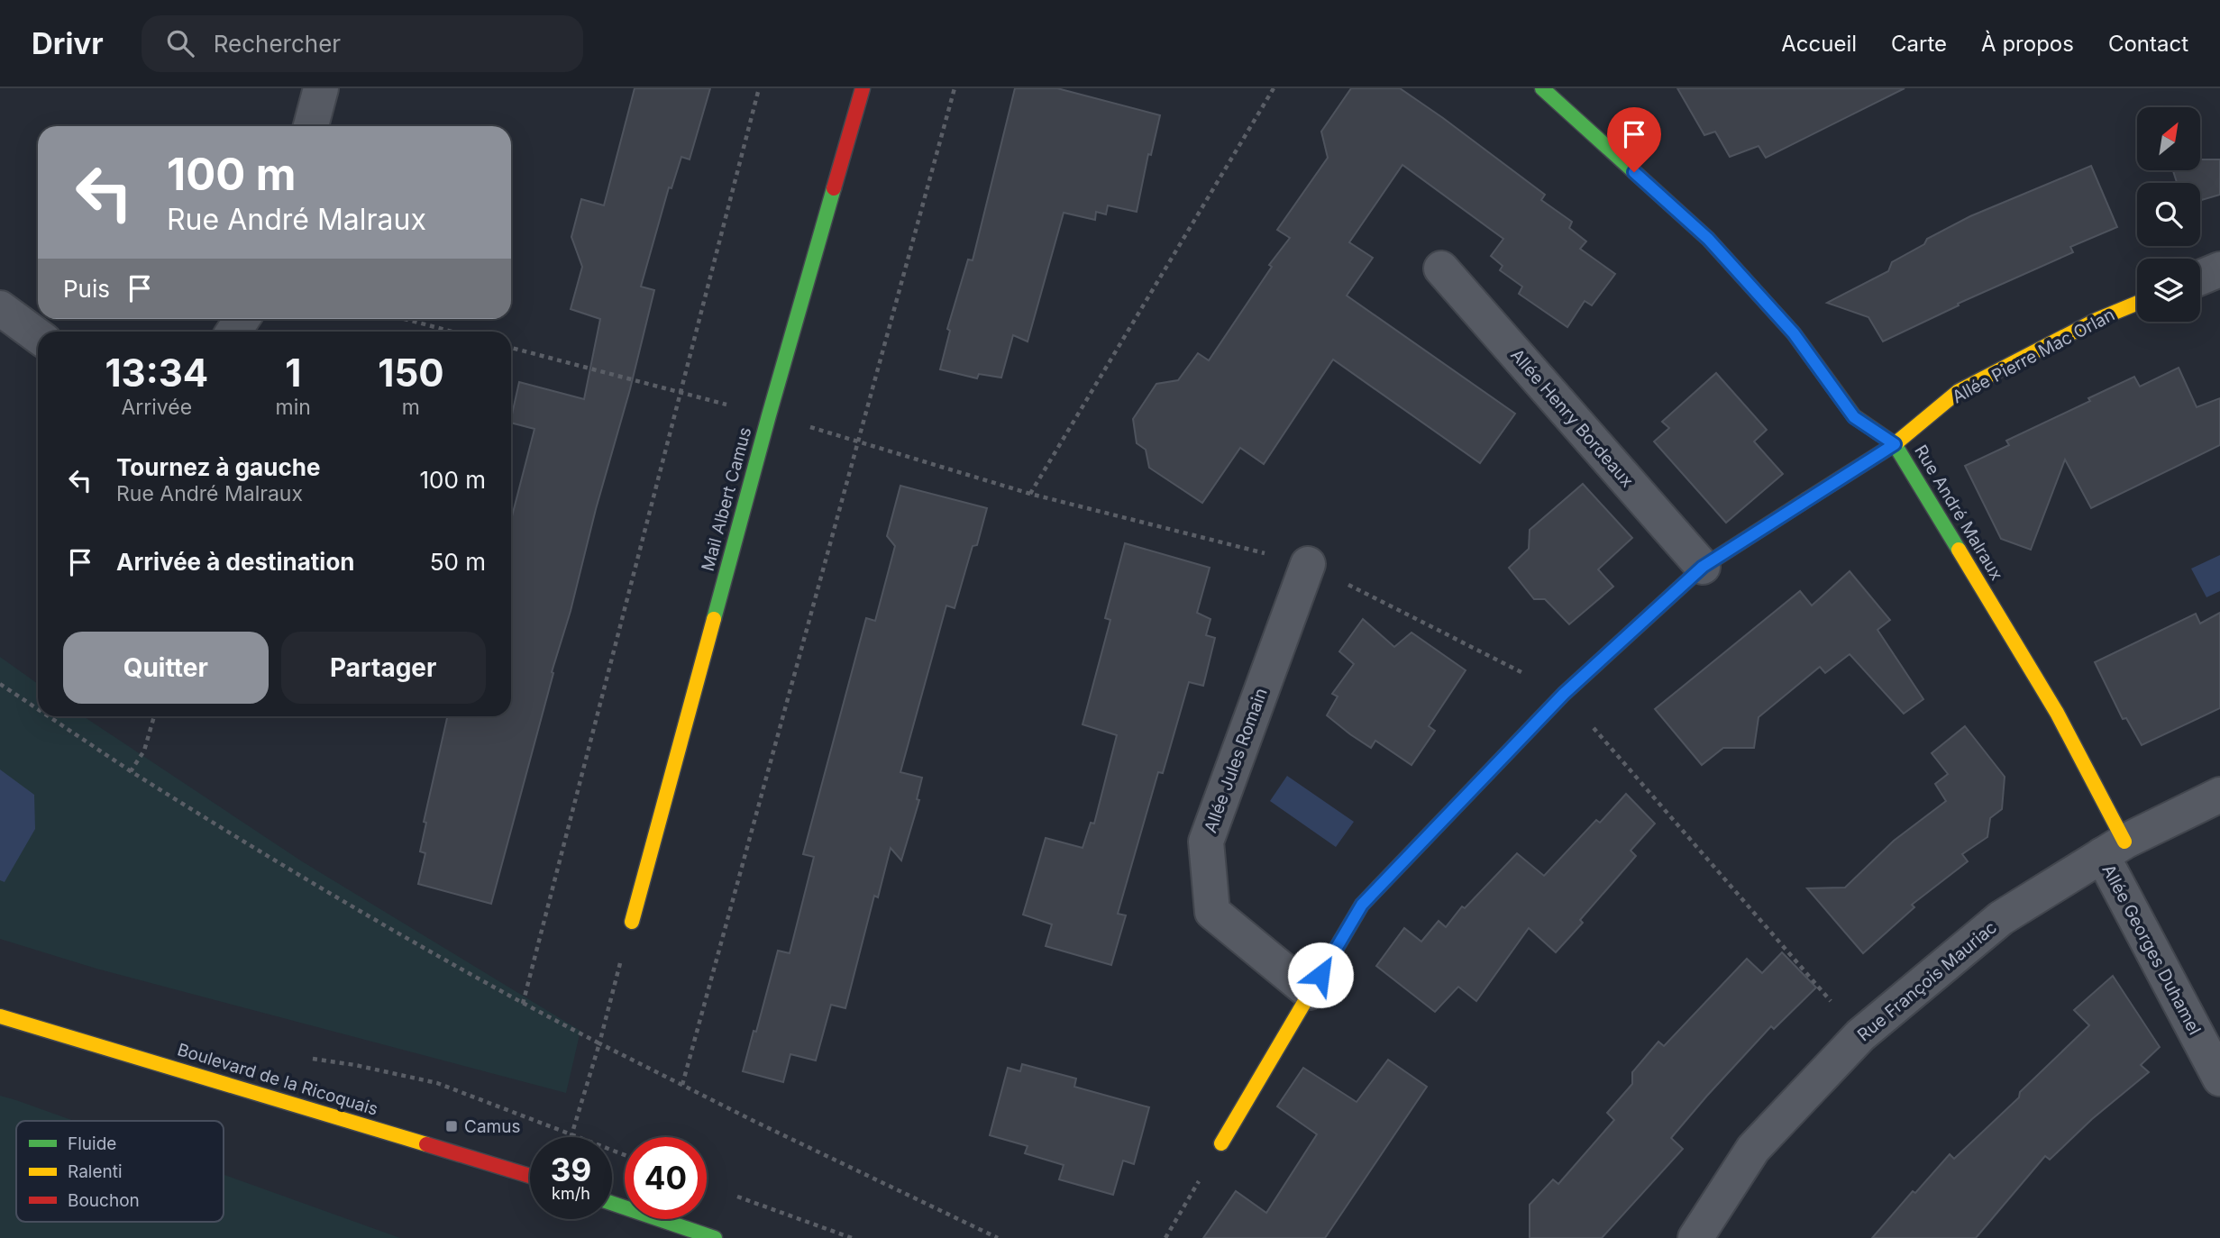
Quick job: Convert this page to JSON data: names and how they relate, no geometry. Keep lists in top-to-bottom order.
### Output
{
  "streets": {
    "street": [
      "Allée Pierre Mac Orlan",
      "Allée Henry Bordeaux",
      "Mail Albert Camus",
      "Rue André Malraux",
      "Allée Jules Romain",
      "Allée Georges Duhamel",
      "Rue François Mauriac",
      "Boulevard de la Ricoquais"
    ]
  },
  "crossings": [
    ["Allée Pierre Mac Orlan", "Rue André Malraux"],
    ["Rue André Malraux", "Allée Georges Duhamel"],
    ["Rue André Malraux", "Rue François Mauriac"],
    ["Allée Georges Duhamel", "Rue François Mauriac"]
  ],
  "places": {
    "transit": ["Camus"]
  },
  "legend": ["Fluide", "Ralenti", "Bouchon"],
  "north": "top right",
  "page": {
    "header": "Drivr",
    "search": "Rechercher",
    "nav": [
      "Accueil",
      "Carte",
      "À propos",
      "Contact"
    ],
    "turn": ["100 m", "Rue André Malraux"],
    "then": "Puis",
    "eta": [
      "13:34",
      "Arrivée",
      "1",
      "min",
      "150",
      "m"
    ],
    "list": [
      {
        "name": "Tournez à gauche",
        "note": "Rue André Malraux",
        "value": "100 m"
      },
      {
        "name": "Arrivée à destination",
        "value": "50 m"
      }
    ],
    "buttons": ["Quitter", "Partager"],
    "speed": "39 km/h",
    "limit": "40"
  }
}
